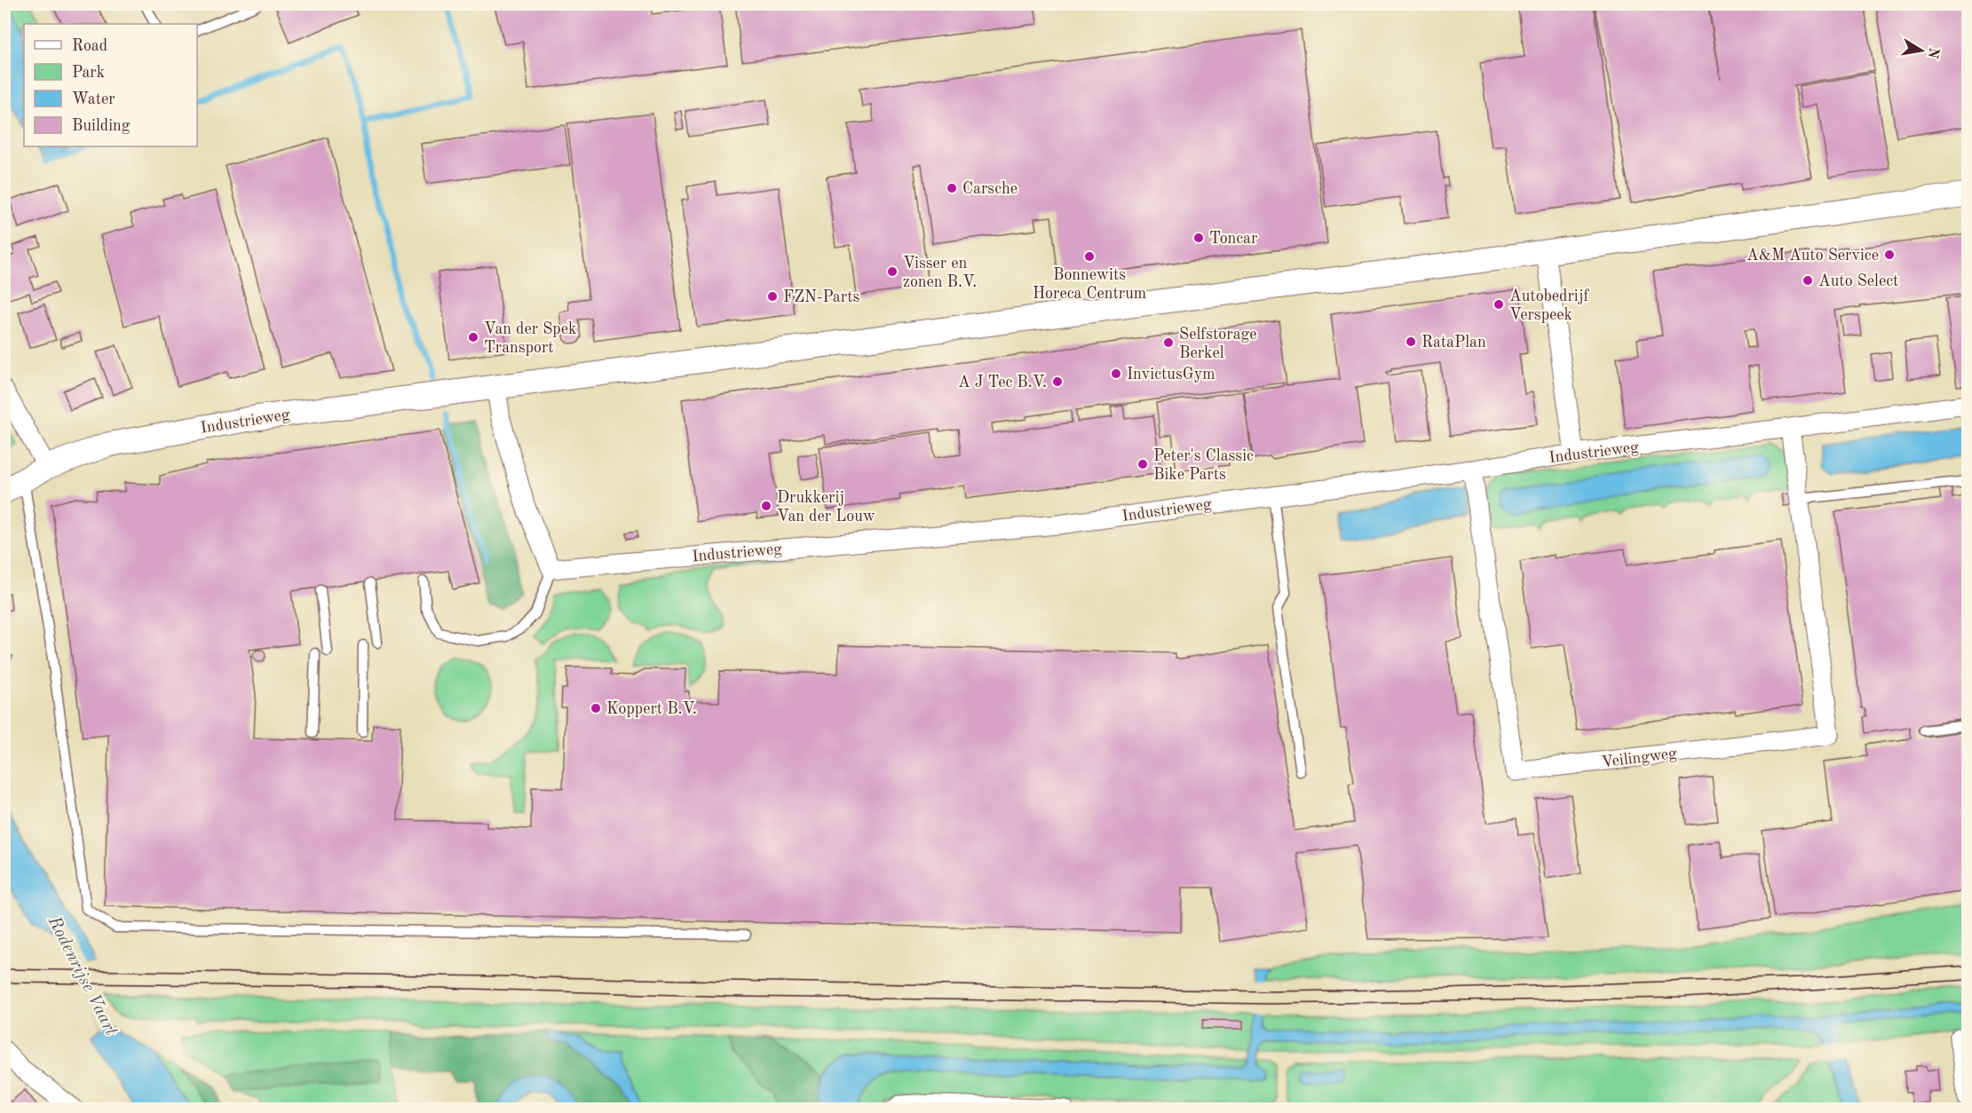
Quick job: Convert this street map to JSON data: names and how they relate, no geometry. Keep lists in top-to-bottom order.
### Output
{
  "streets": {
    "street": ["Industrieweg", "Veilingweg"]
  },
  "crossings": [
    ["Industrieweg", "Veilingweg"]
  ],
  "water": ["Rodenrijse Vaart"],
  "places": [
    "Carsche",
    "Toncar",
    "A&M Auto Service",
    "Bonnewits Horeca Centrum",
    "Visser en zonen B.V.",
    "Auto Select",
    "FZN-Parts",
    "Autobedrijf Verspeek",
    "Van der Spek Transport",
    "RataPlan",
    "Selfstorage Berkel",
    "InvictusGym",
    "A J Tec B.V.",
    "Peter's Classic Bike Parts",
    "Drukkerij Van der Louw",
    "Koppert B.V."
  ],
  "legend": [
    "Road",
    "Park",
    "Water",
    "Building"
  ],
  "north": "right"
}
